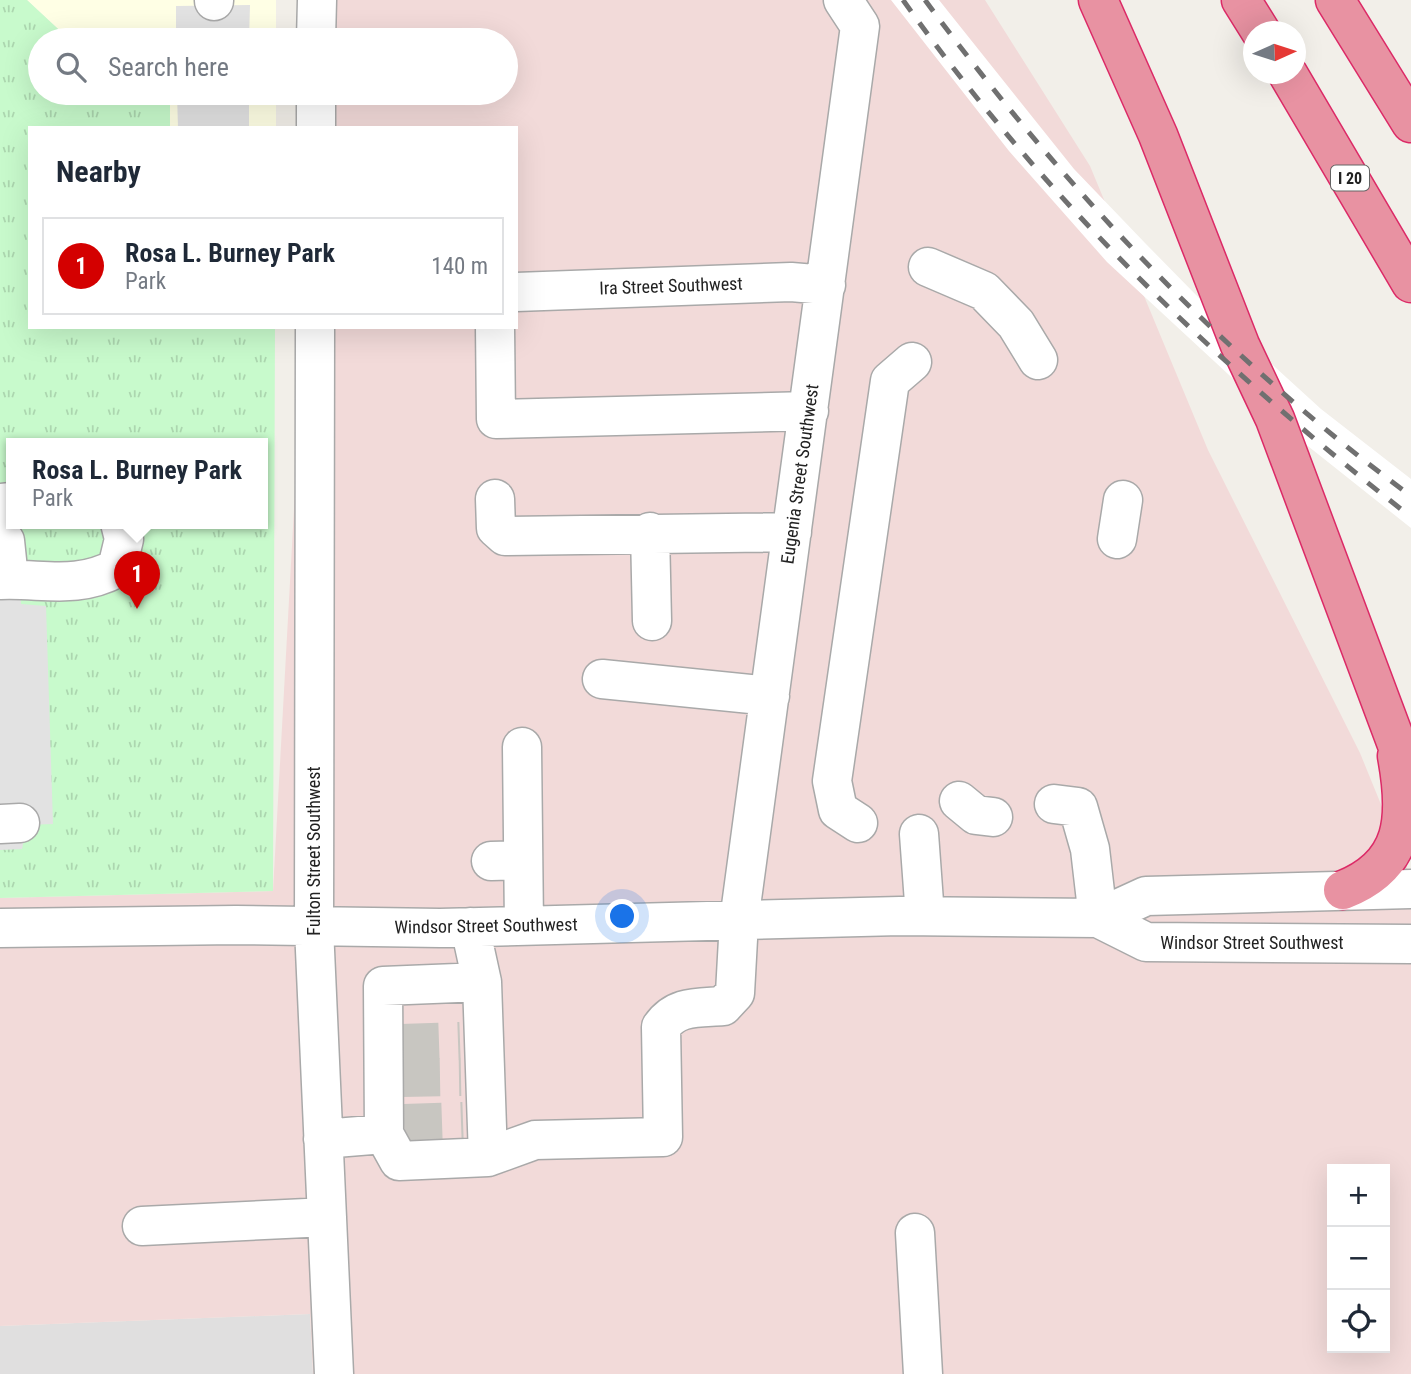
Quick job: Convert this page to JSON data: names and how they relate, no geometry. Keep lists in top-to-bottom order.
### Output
{
  "streets": {
    "highway": ["I 20"],
    "street": [
      "Ira Street Southwest",
      "Eugenia Street Southwest",
      "Fulton Street Southwest",
      "Windsor Street Southwest"
    ]
  },
  "crossings": [
    ["Ira Street Southwest", "Eugenia Street Southwest"],
    ["Eugenia Street Southwest", "Windsor Street Southwest"],
    ["Fulton Street Southwest", "Windsor Street Southwest"]
  ],
  "north": "right",
  "page": {
    "search": "Search here",
    "heading": "Nearby",
    "list": [
      {
        "mark": "1",
        "name": "Rosa L. Burney Park",
        "note": "Park",
        "value": "140 m"
      }
    ],
    "popup": ["Rosa L. Burney Park", "Park"],
    "pins": "1",
    "map_buttons": ["+", "−"]
  }
}
